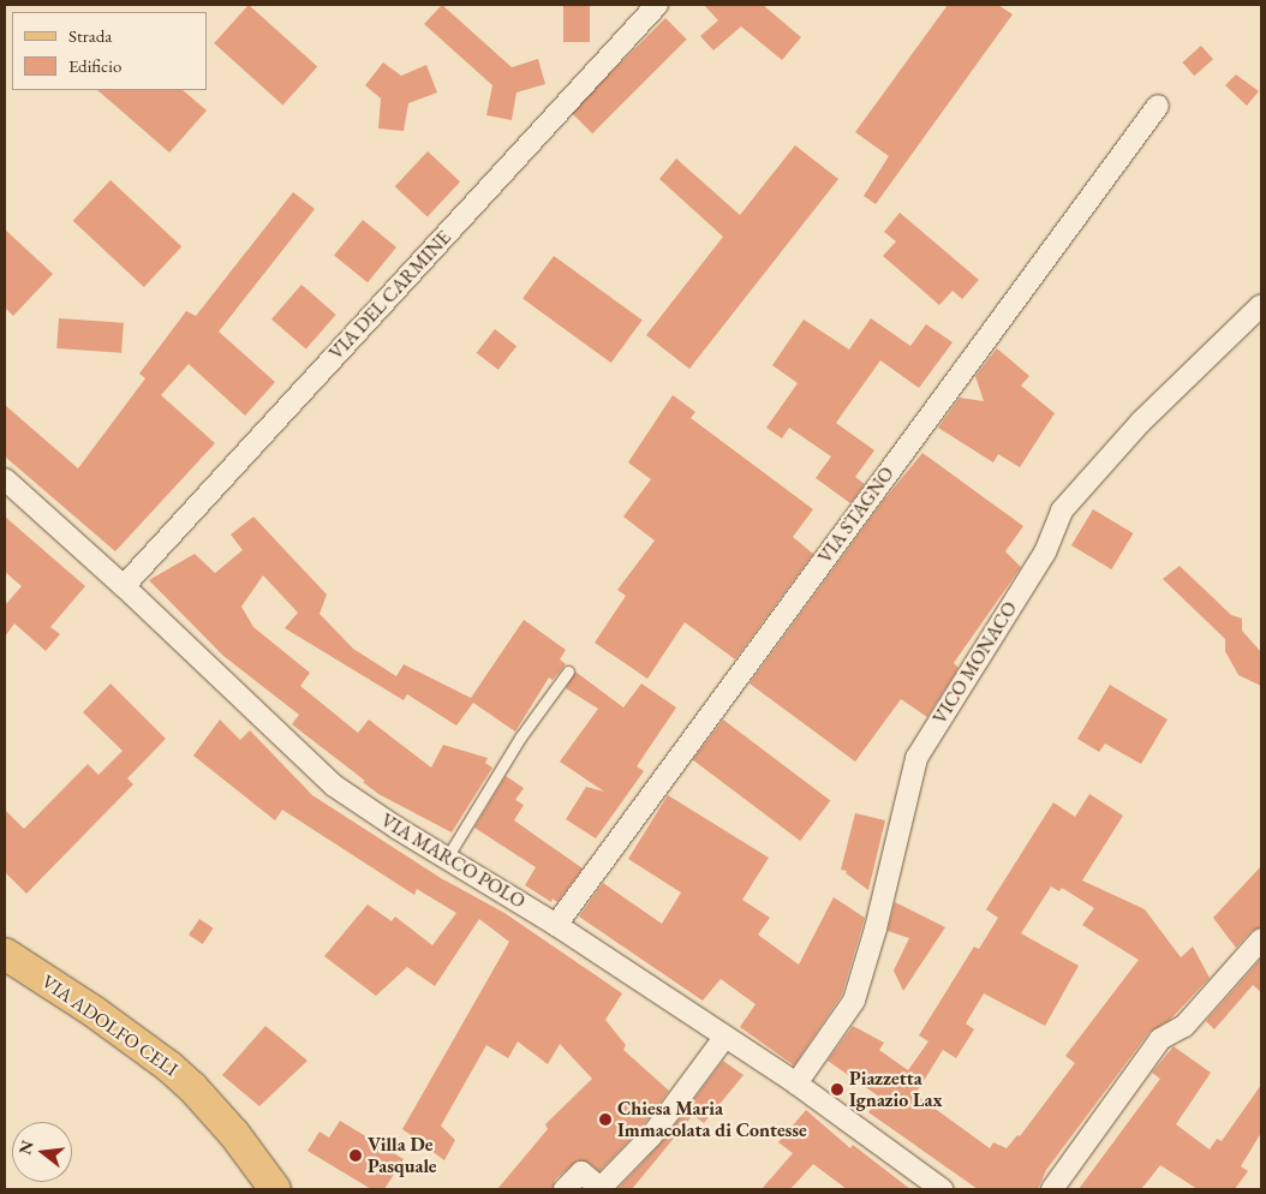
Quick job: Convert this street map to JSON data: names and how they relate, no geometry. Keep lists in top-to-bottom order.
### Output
{
  "streets": {
    "main road": ["VIA ADOLFO CELI"],
    "street": [
      "VIA DEL CARMINE",
      "VIA STAGNO",
      "VICO MONACO",
      "VIA MARCO POLO"
    ]
  },
  "crossings": [
    ["VIA DEL CARMINE", "VIA MARCO POLO"],
    ["VIA STAGNO", "VIA MARCO POLO"],
    ["VICO MONACO", "VIA MARCO POLO"]
  ],
  "places": ["Piazzetta Ignazio Lax", "Chiesa Maria Immacolata di Contesse", "Villa De Pasquale"],
  "legend": ["Strada", "Edificio"],
  "north": "left"
}
